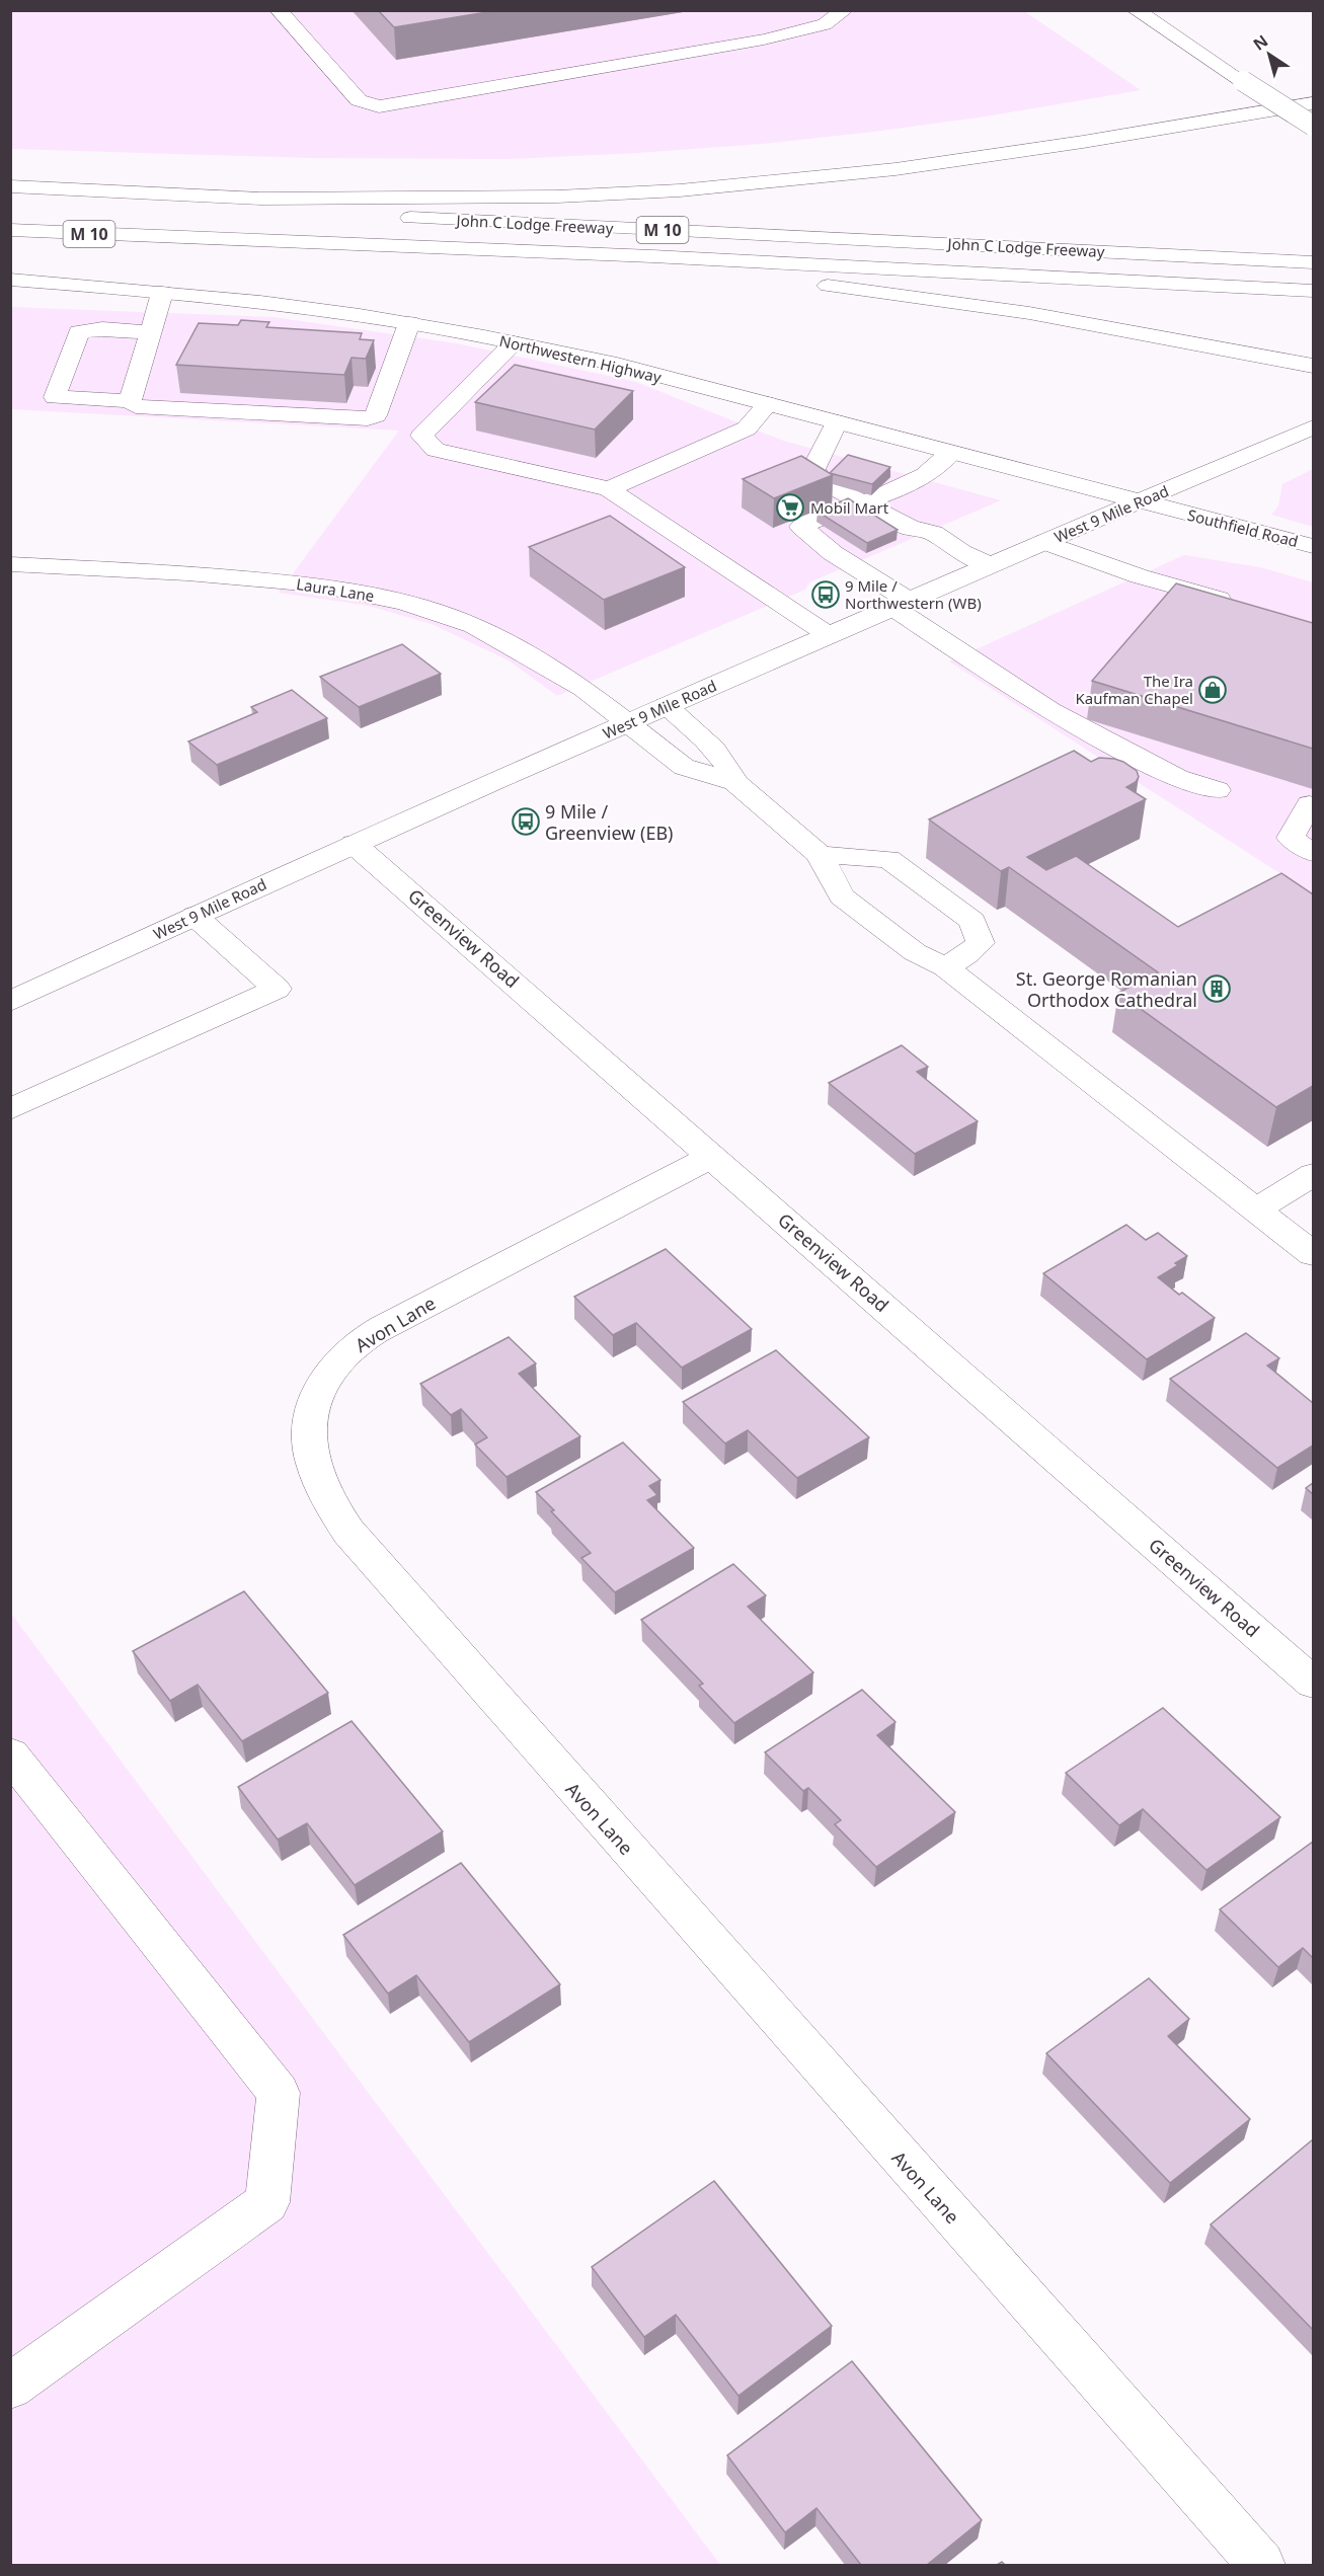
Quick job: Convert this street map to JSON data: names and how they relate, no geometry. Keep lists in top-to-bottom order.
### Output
{
  "streets": {
    "main road": [
      "John C Lodge Freeway",
      "M 10",
      "Northwestern Highway",
      "West 9 Mile Road",
      "Southfield Road",
      "Laura Lane",
      "Greenview Road",
      "Avon Lane"
    ]
  },
  "crossings": [
    ["Northwestern Highway", "West 9 Mile Road"],
    ["Northwestern Highway", "Southfield Road"],
    ["West 9 Mile Road", "Southfield Road"],
    ["West 9 Mile Road", "Laura Lane"],
    ["West 9 Mile Road", "Greenview Road"],
    ["Greenview Road", "Avon Lane"]
  ],
  "places": {
    "supermarket": ["Mobil Mart"],
    "bus stop": ["9 Mile / Northwestern (WB)", "9 Mile / Greenview (EB)"],
    "shop": ["The Ira Kaufman Chapel"],
    "building": ["St. George Romanian Orthodox Cathedral"]
  },
  "north": "top left"
}
